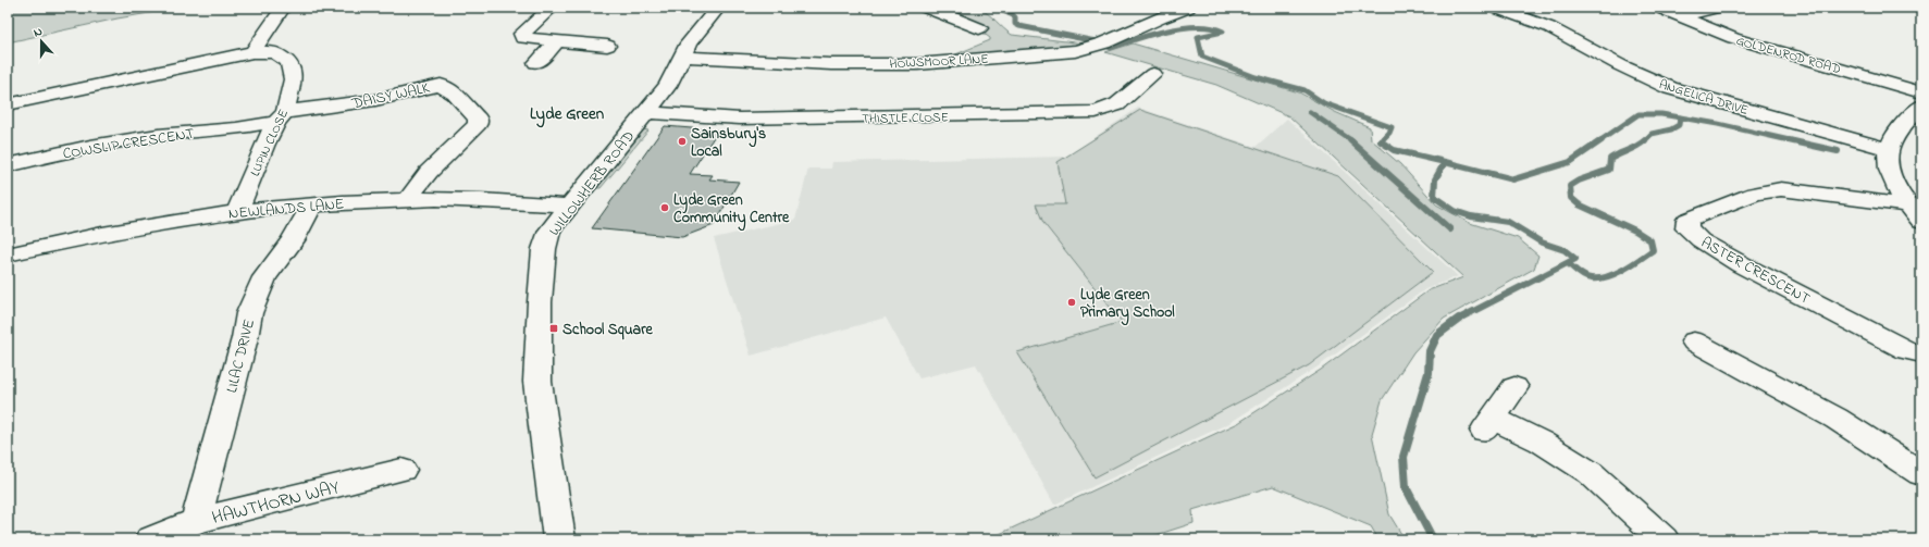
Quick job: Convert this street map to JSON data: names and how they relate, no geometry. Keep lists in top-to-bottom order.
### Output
{
  "streets": {
    "street": [
      "GOLDENROD ROAD",
      "HOWSMOOR LANE",
      "DAISY WALK",
      "ANGELICA DRIVE",
      "THISTLE CLOSE",
      "COWSLIP CRESCENT",
      "LUPIN CLOSE",
      "WILLOWHERB ROAD",
      "NEWLANDS LANE",
      "ASTER CRESCENT",
      "LILAC DRIVE",
      "HAWTHORN WAY"
    ]
  },
  "crossings": [
    ["HOWSMOOR LANE", "WILLOWHERB ROAD"],
    ["DAISY WALK", "COWSLIP CRESCENT"],
    ["DAISY WALK", "LUPIN CLOSE"],
    ["DAISY WALK", "NEWLANDS LANE"],
    ["THISTLE CLOSE", "WILLOWHERB ROAD"],
    ["COWSLIP CRESCENT", "LUPIN CLOSE"],
    ["LUPIN CLOSE", "NEWLANDS LANE"],
    ["WILLOWHERB ROAD", "NEWLANDS LANE"],
    ["NEWLANDS LANE", "LILAC DRIVE"],
    ["LILAC DRIVE", "HAWTHORN WAY"]
  ],
  "districts": ["Lyde Green"],
  "places": {
    "other": ["Sainsbury's Local", "Lyde Green Community Centre", "Lyde Green Primary School"],
    "transit": ["School Square"]
  },
  "north": "top"
}
